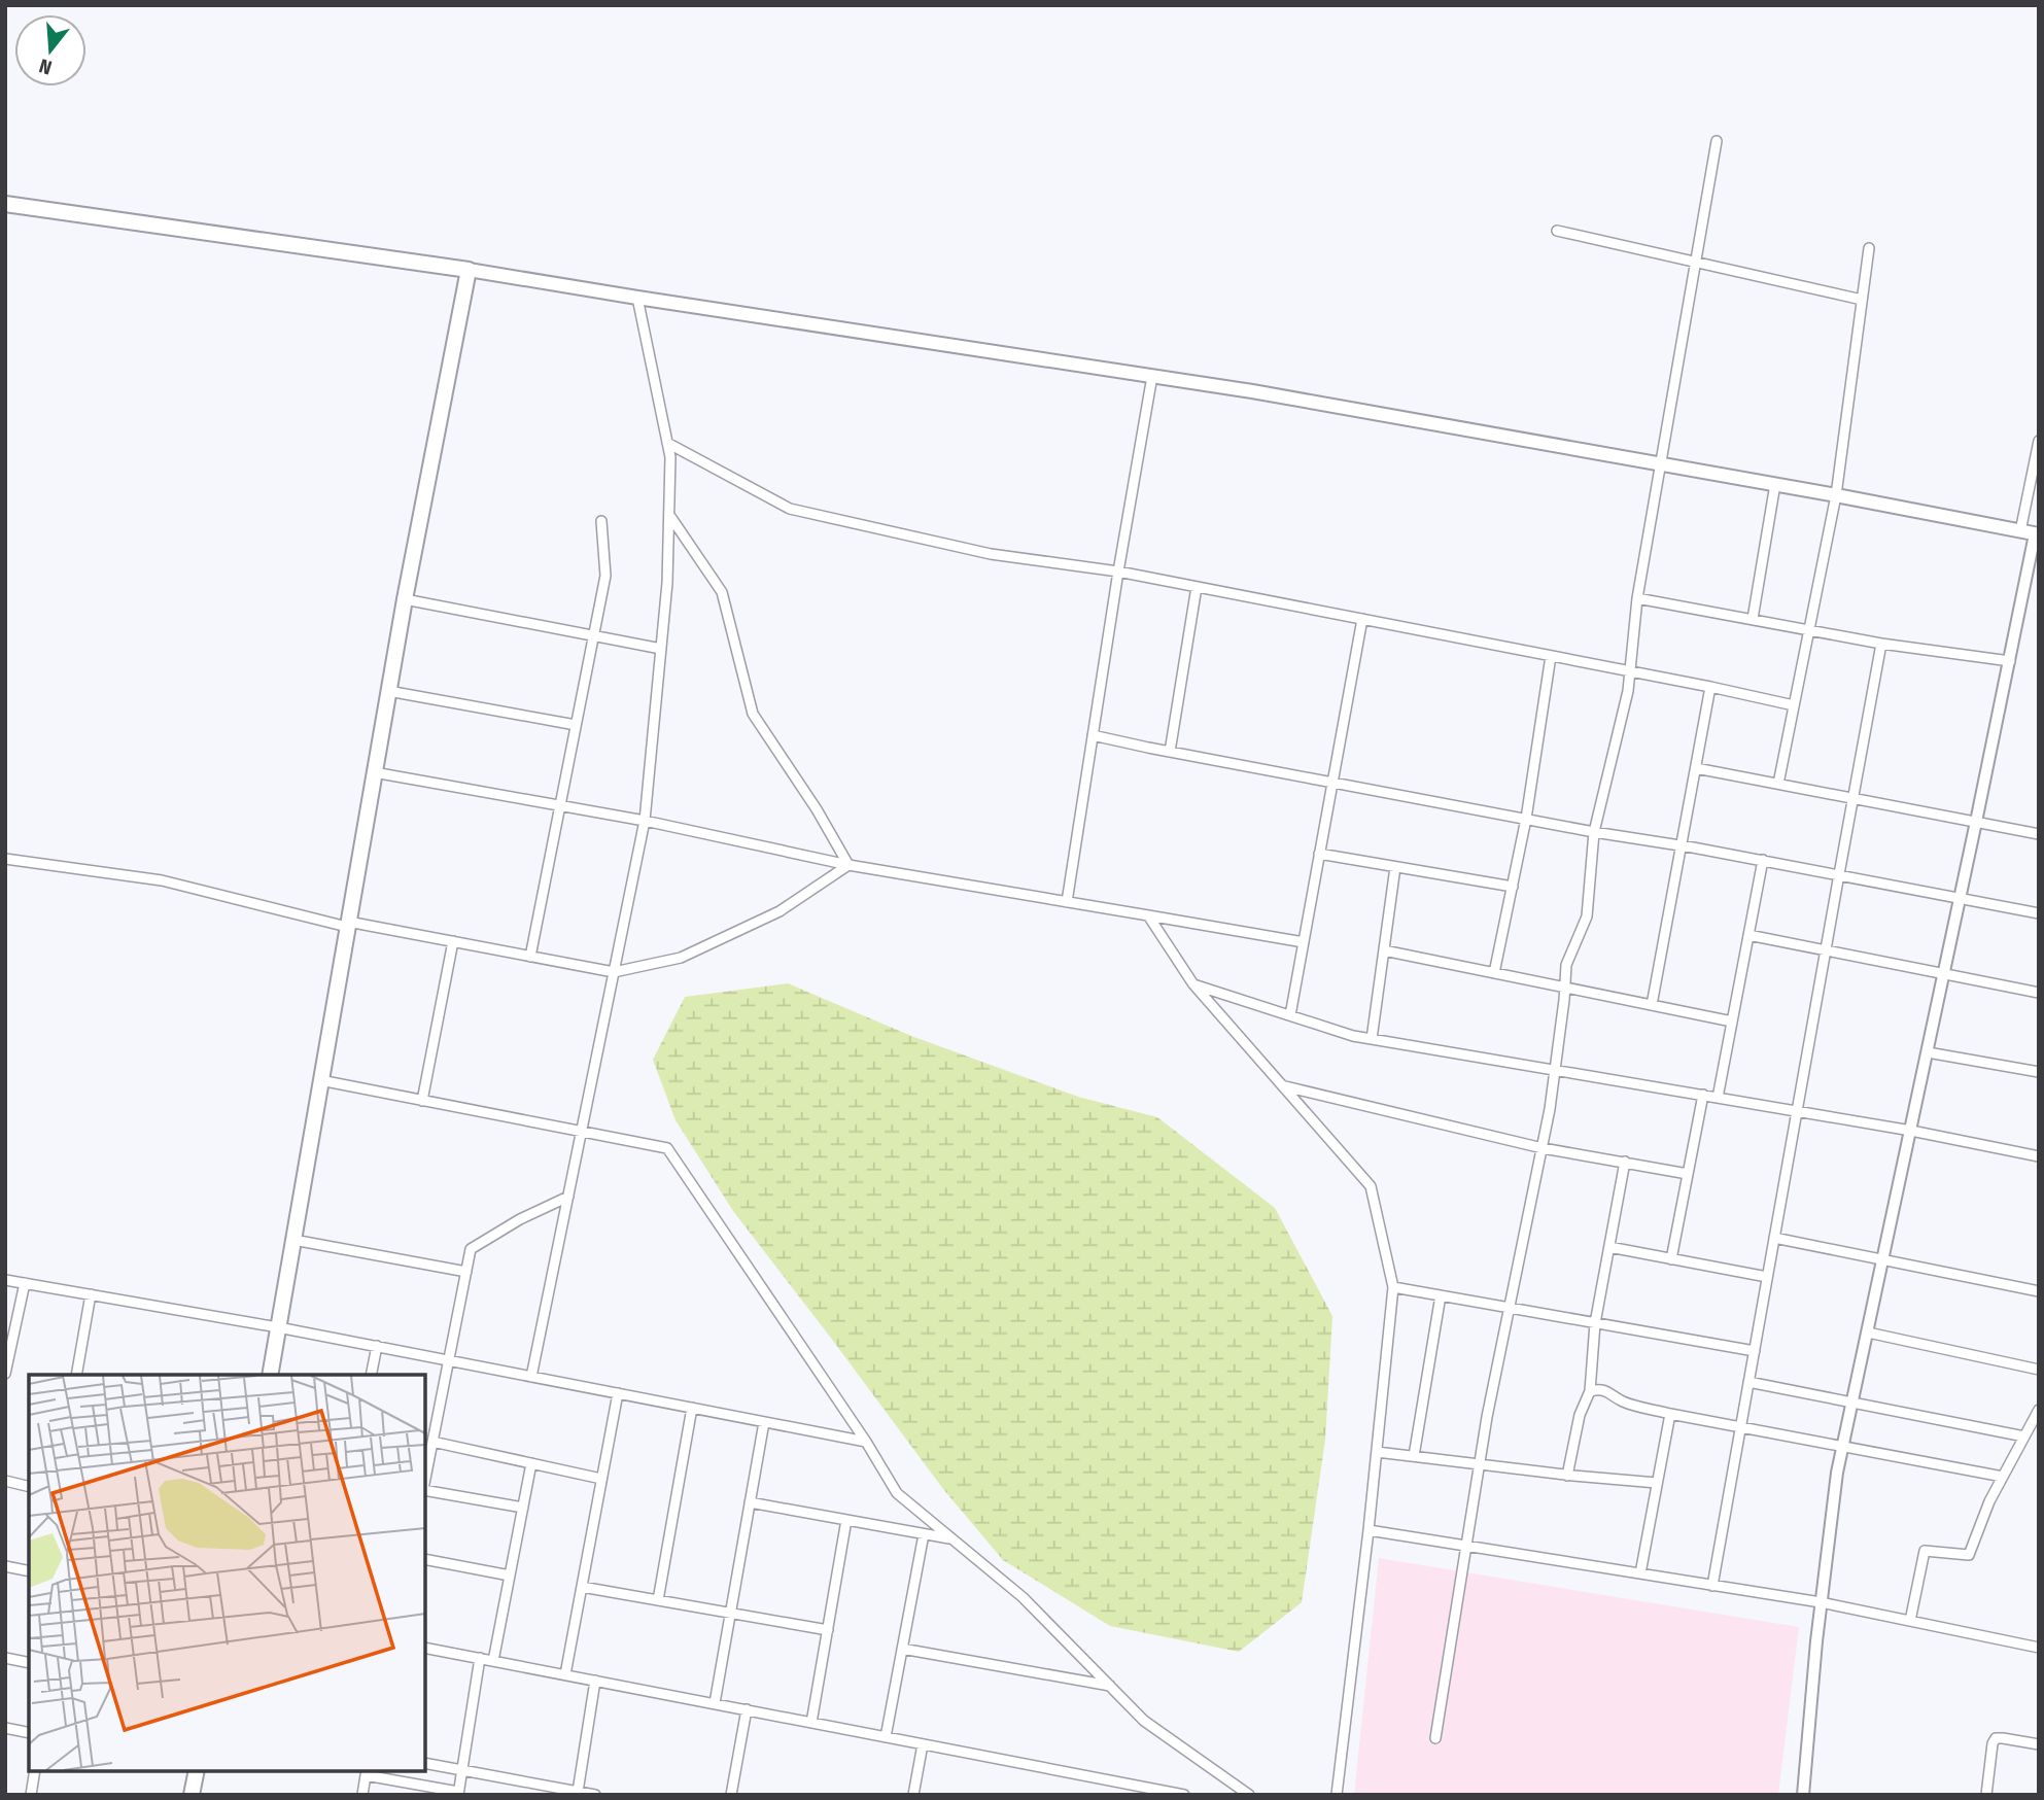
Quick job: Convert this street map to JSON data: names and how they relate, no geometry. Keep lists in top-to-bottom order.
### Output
{
  "north": "bottom"
}
